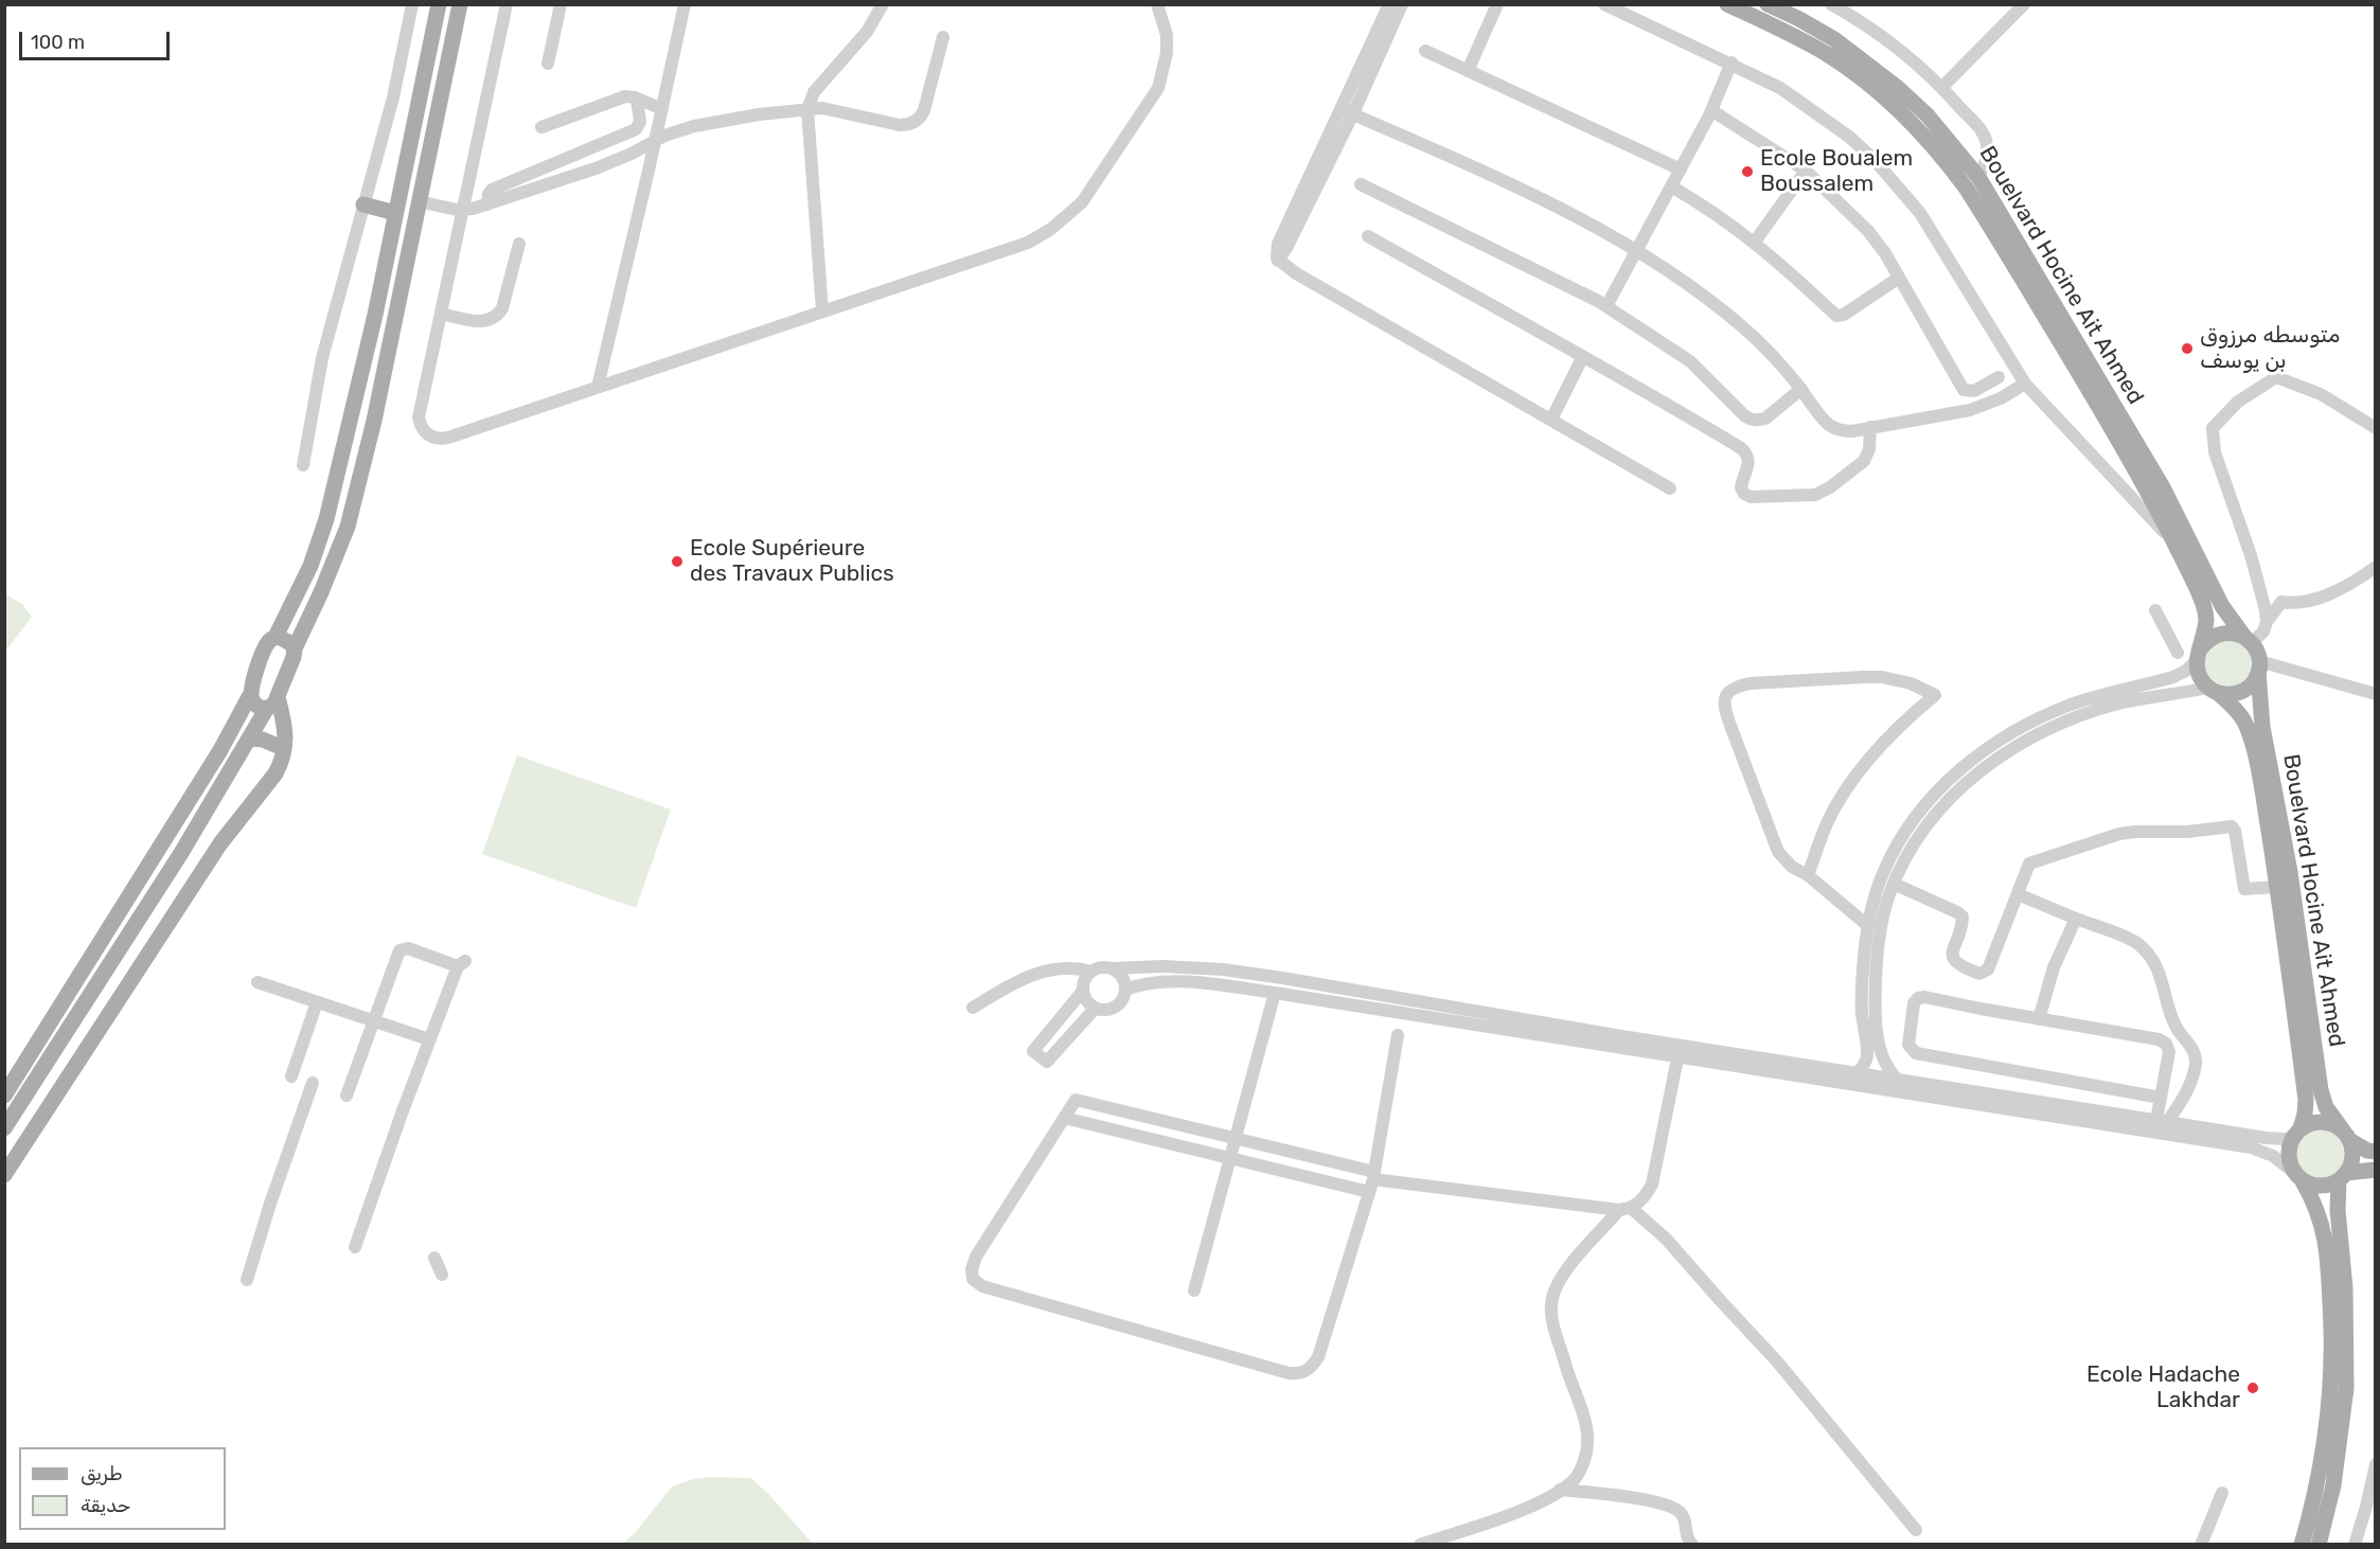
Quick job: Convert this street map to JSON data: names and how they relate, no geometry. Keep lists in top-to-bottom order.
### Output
{
  "streets": {
    "main road": ["Bouelvard Hocine Ait Ahmed"]
  },
  "places": [
    "Ecole Boualem Boussalem",
    "متوسطه مرزوق بن يوسف",
    "Ecole Supérieure des Travaux Publics",
    "Ecole Hadache Lakhdar"
  ],
  "legend": ["طريق", "حديقة"],
  "scale_bar": "100 m"
}
